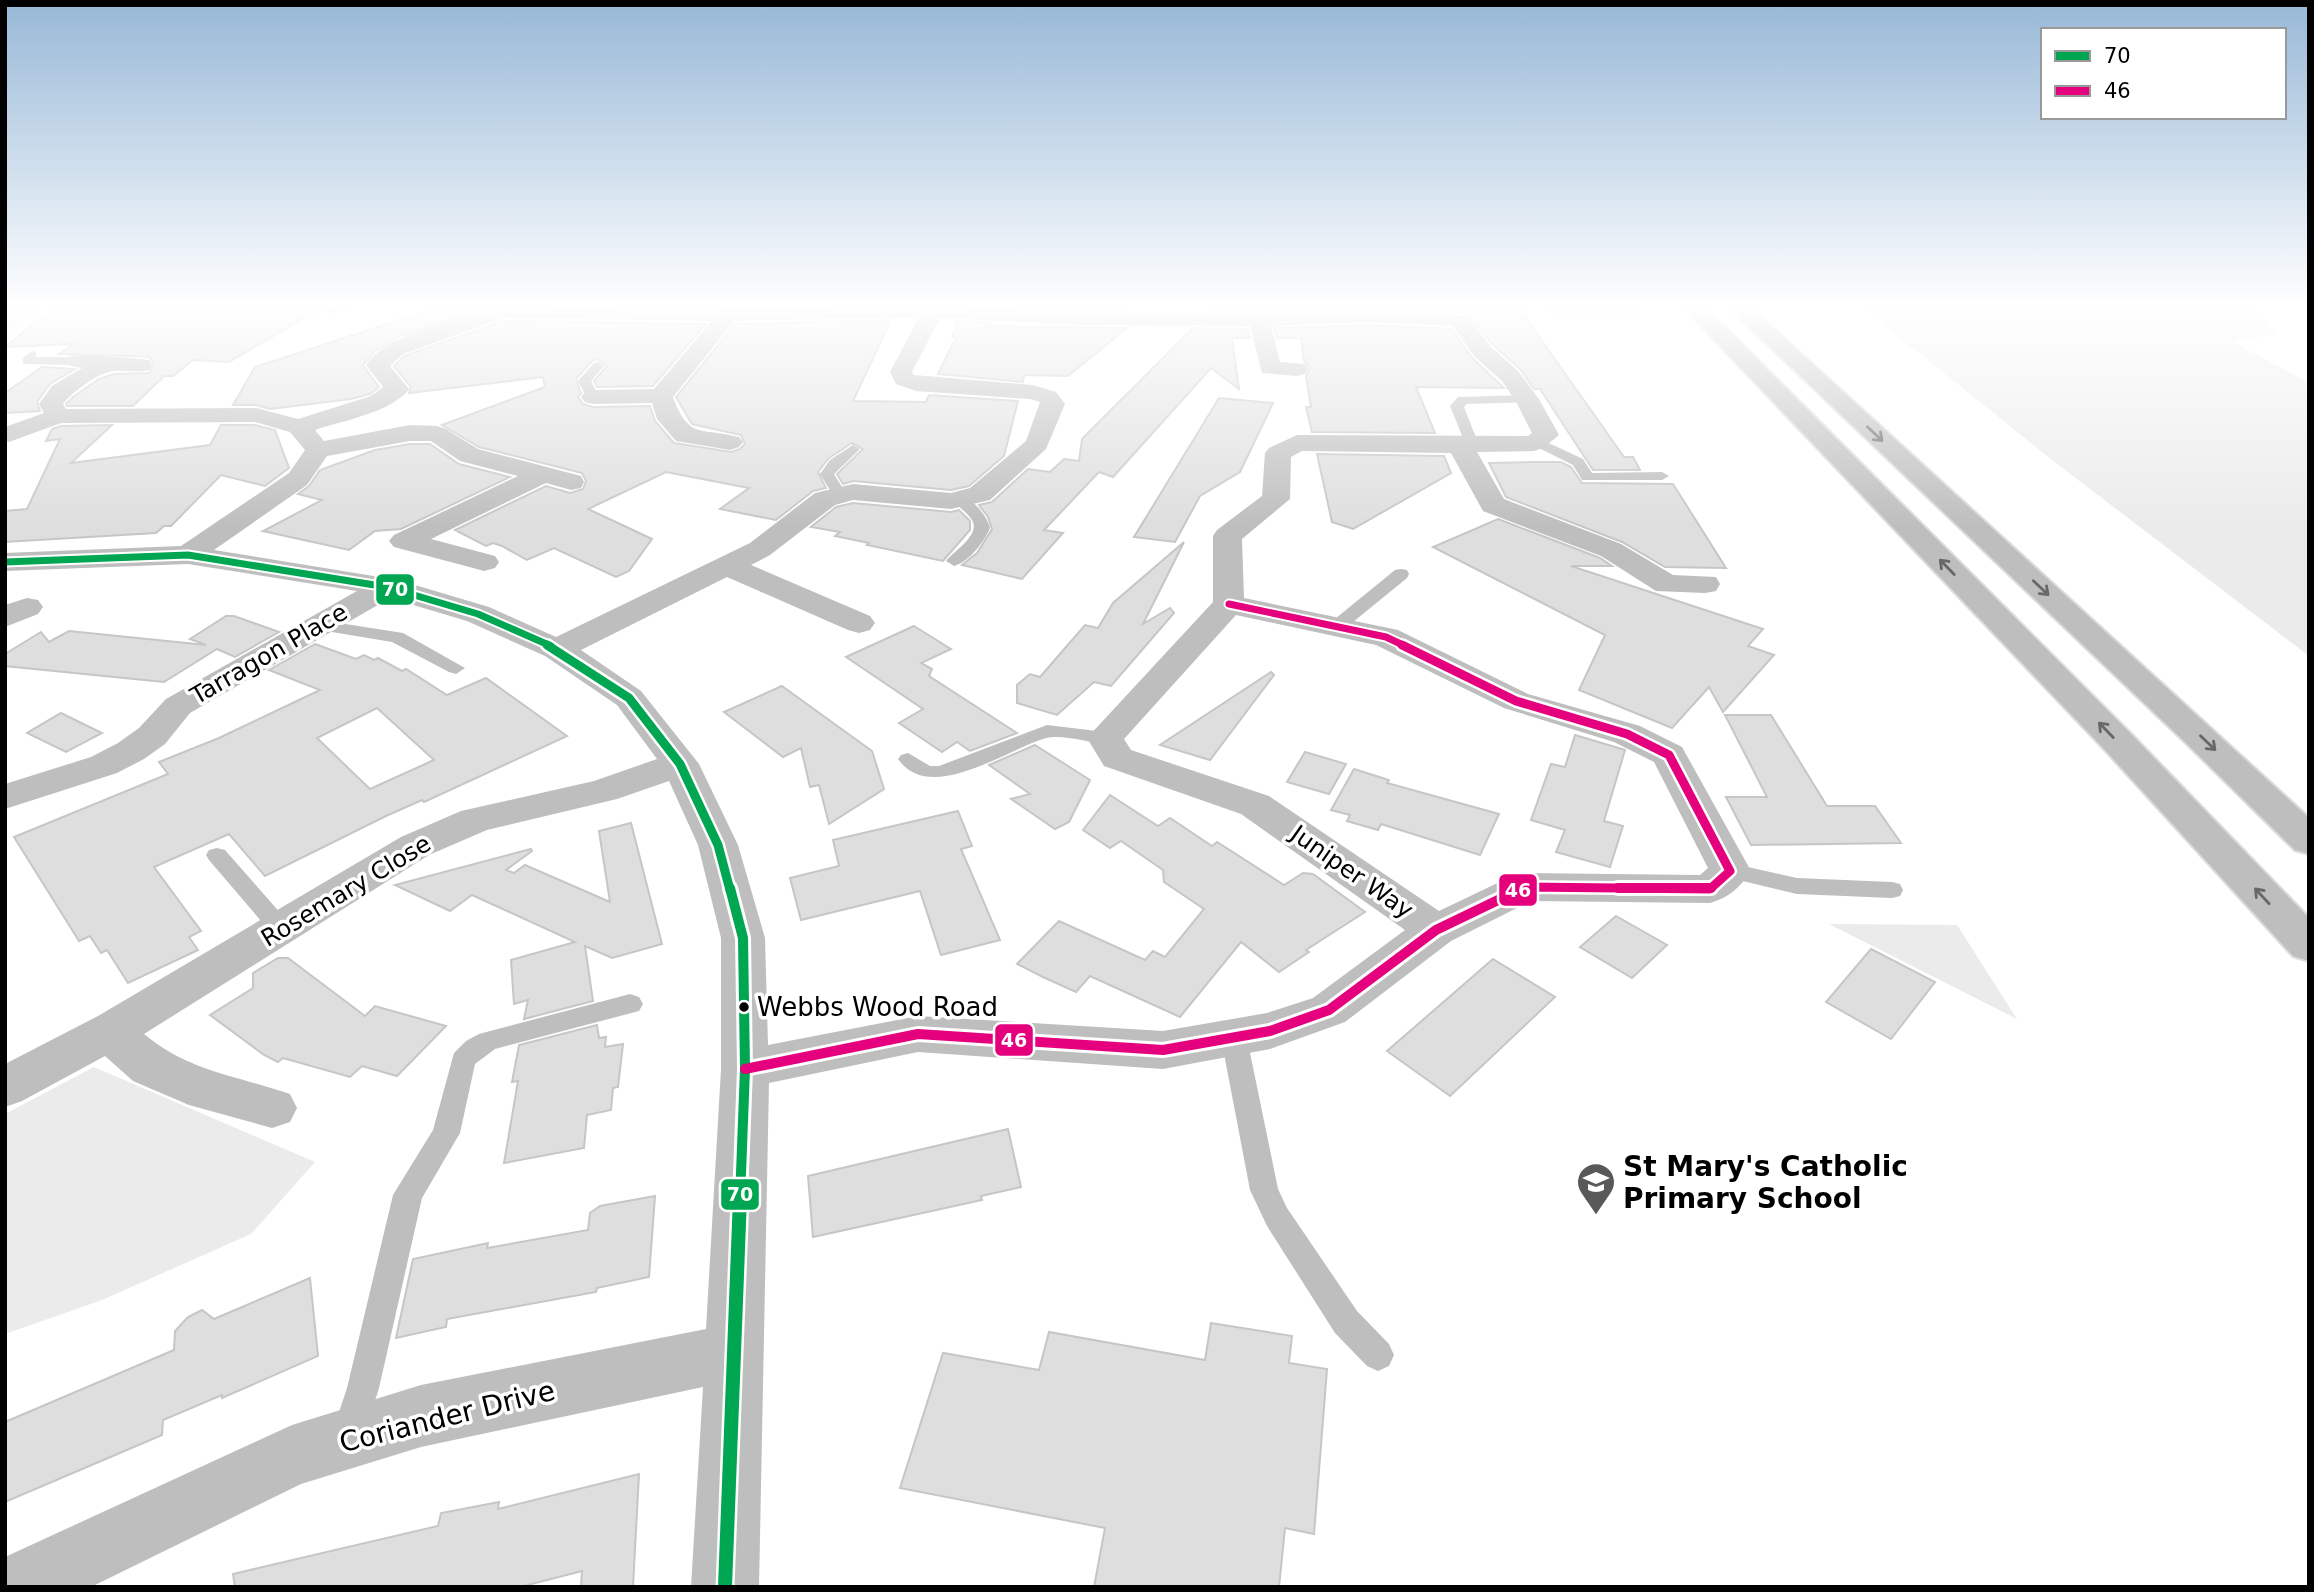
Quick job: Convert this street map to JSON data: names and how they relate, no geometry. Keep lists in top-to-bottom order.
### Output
{
  "streets": {
    "main road": [
      "Tarragon Place",
      "Juniper Way",
      "Rosemary Close",
      "Coriander Drive"
    ]
  },
  "places": {
    "other": ["Webbs Wood Road"],
    "school or university": ["St Mary's Catholic Primary School"]
  },
  "lines": ["transit line 70", "transit line 46"],
  "legend": ["70", "46"]
}
